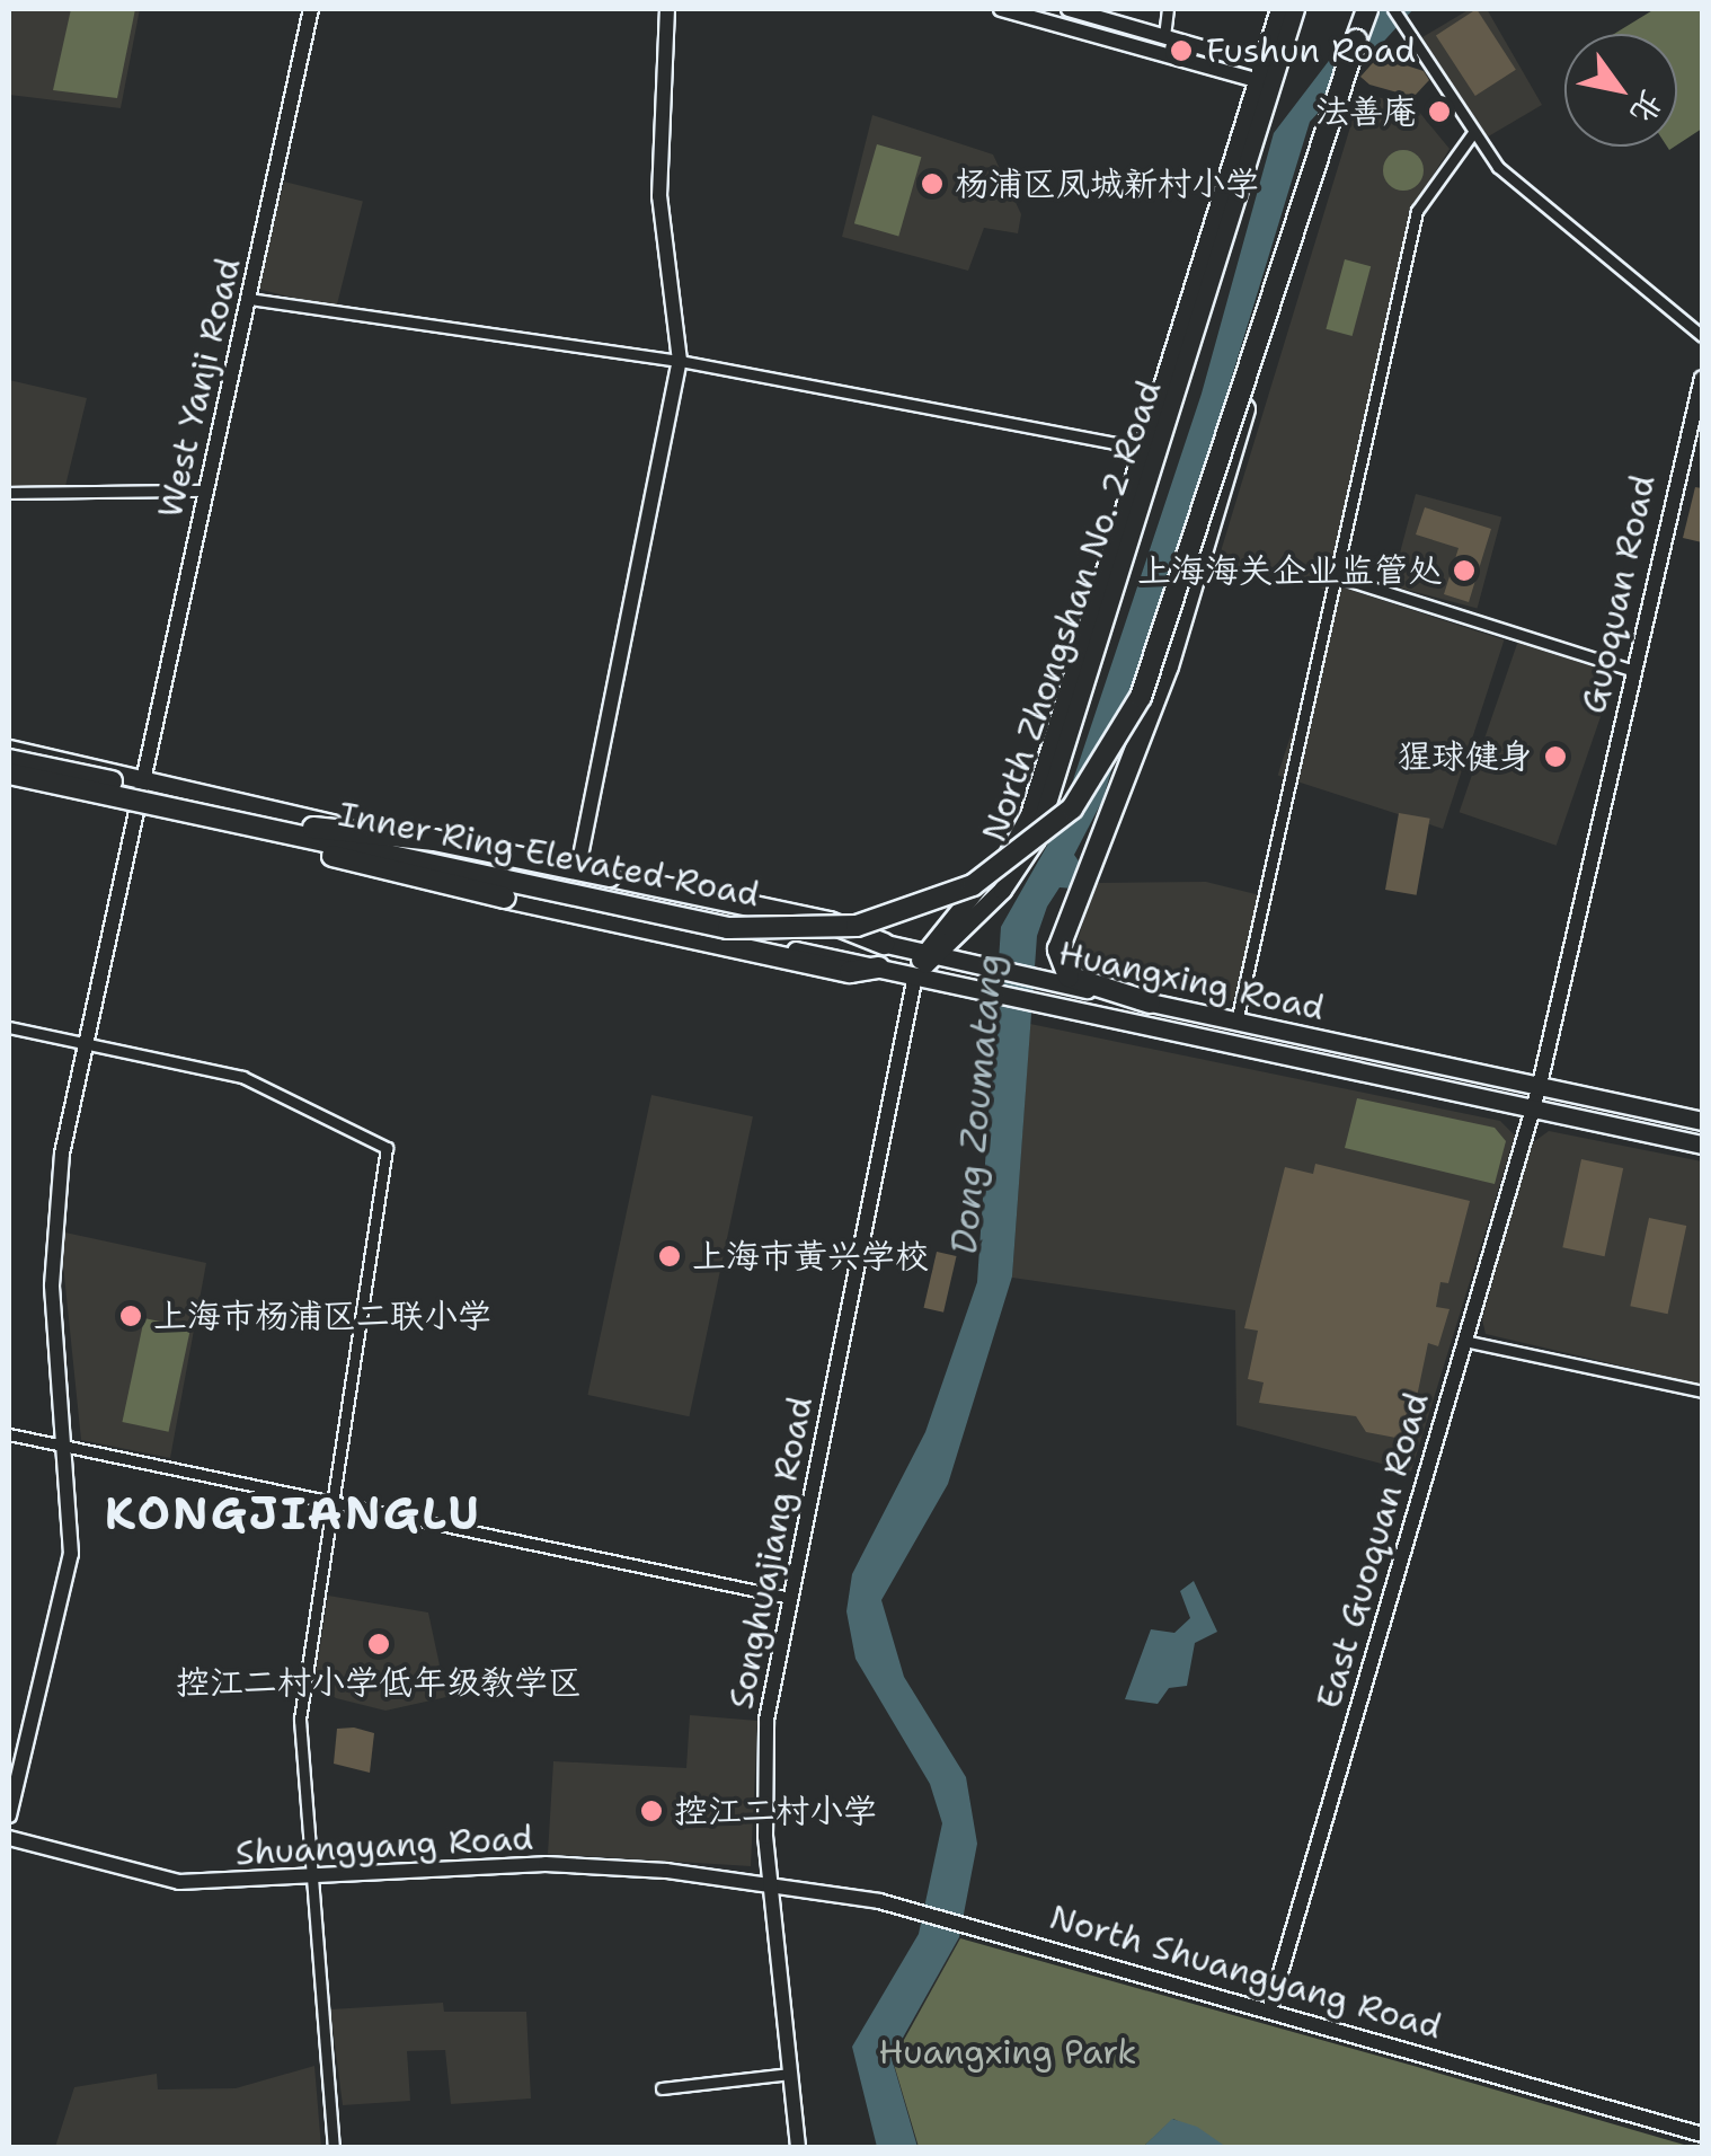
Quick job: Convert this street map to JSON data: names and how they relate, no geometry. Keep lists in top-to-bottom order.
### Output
{
  "streets": {
    "highway": ["Inner Ring Elevated Road"],
    "main road": ["North Zhongshan No. 2 Road", "Huangxing Road"],
    "street": [
      "West Yanji Road",
      "Guoquan Road",
      "East Guoquan Road",
      "Songhuajiang Road",
      "Shuangyang Road",
      "North Shuangyang Road"
    ]
  },
  "crossings": [
    ["West Yanji Road", "Huangxing Road"],
    ["Guoquan Road", "Huangxing Road"],
    ["Guoquan Road", "East Guoquan Road"],
    ["North Zhongshan No. 2 Road", "Huangxing Road"],
    ["North Zhongshan No. 2 Road", "Songhuajiang Road"],
    ["Huangxing Road", "East Guoquan Road"],
    ["Huangxing Road", "Songhuajiang Road"],
    ["East Guoquan Road", "North Shuangyang Road"],
    ["Songhuajiang Road", "Shuangyang Road"],
    ["Songhuajiang Road", "North Shuangyang Road"],
    ["Shuangyang Road", "North Shuangyang Road"]
  ],
  "districts": ["KONGJIANGLU"],
  "water": ["Dong Zoumatang"],
  "parks": ["Huangxing Park"],
  "places": [
    "Fushun Road",
    "法善庵",
    "杨浦区凤城新村小学",
    "上海海关企业监管处",
    "猩球健身",
    "上海市黄兴学校",
    "上海市杨浦区二联小学",
    "控江二村小学低年级教学区",
    "控江二村小学"
  ],
  "north": "bottom right"
}
